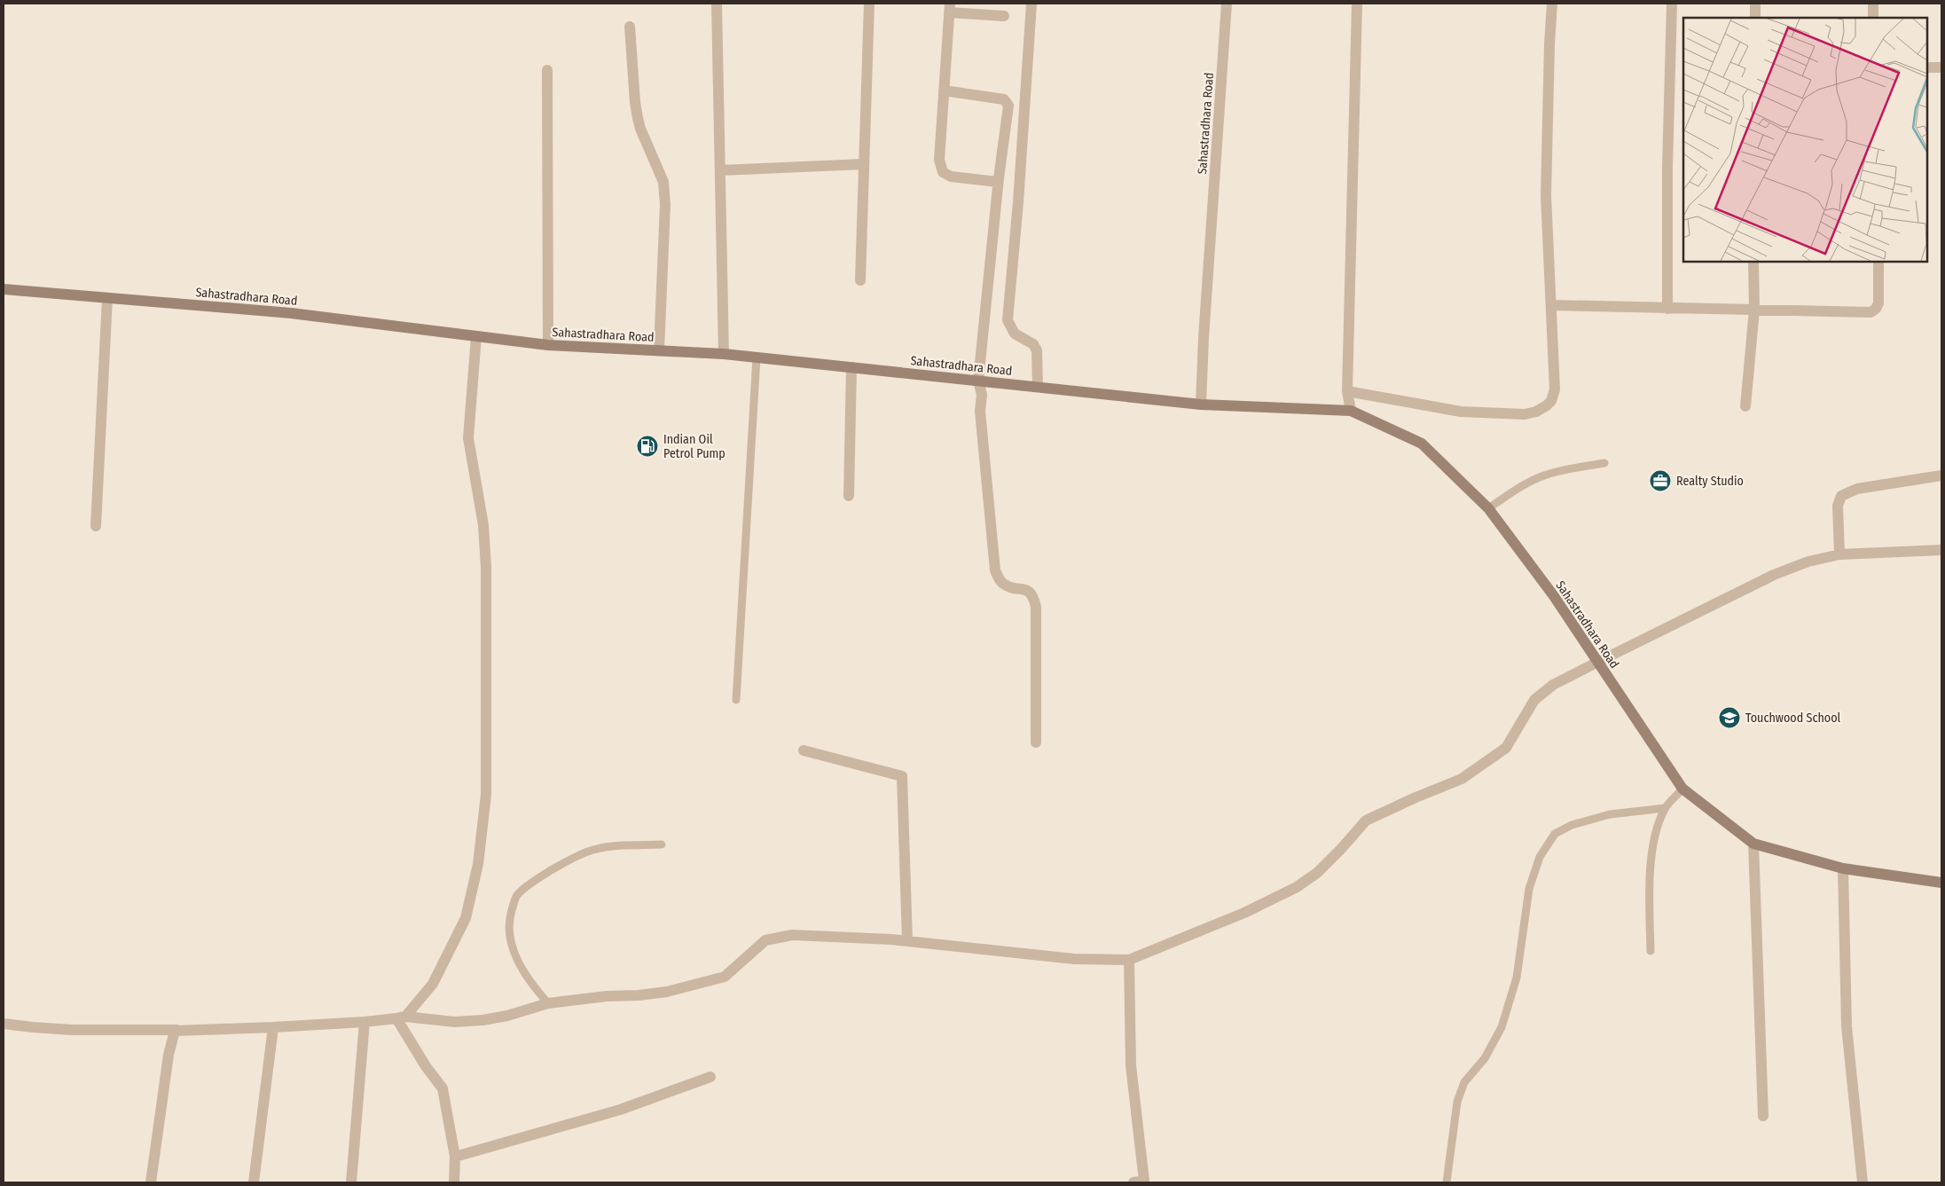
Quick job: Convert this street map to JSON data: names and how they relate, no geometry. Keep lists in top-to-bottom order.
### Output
{
  "streets": {
    "main road": ["Sahastradhara Road"]
  },
  "places": {
    "fuel station": ["Indian Oil Petrol Pump"],
    "office": ["Realty Studio"],
    "school or university": ["Touchwood School"]
  }
}
